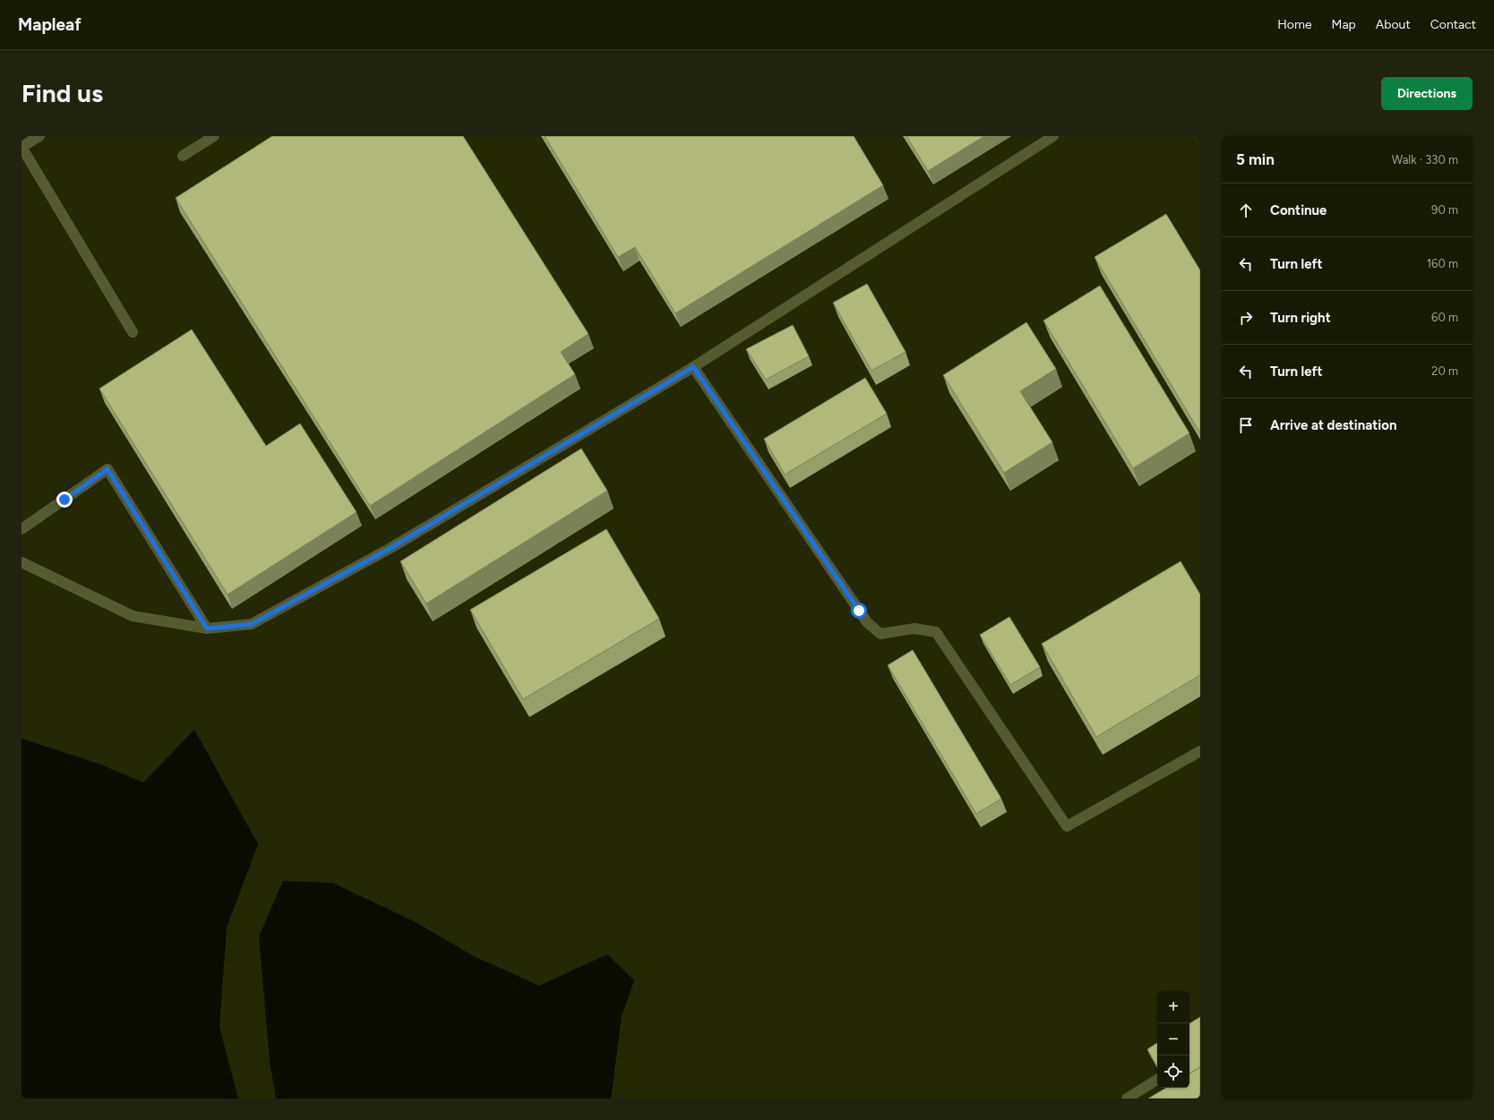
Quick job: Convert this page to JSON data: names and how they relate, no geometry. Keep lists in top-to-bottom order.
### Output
{
  "page": {
    "header": "Mapleaf",
    "nav": [
      "Home",
      "Map",
      "About",
      "Contact"
    ],
    "buttons": "Directions",
    "title": "Find us",
    "heading": ["5 min", "Walk · 330 m"],
    "list": [
      ["Continue", "90 m"],
      ["Turn left", "160 m"],
      ["Turn right", "60 m"],
      ["Turn left", "20 m"],
      "Arrive at destination"
    ],
    "map_buttons": ["+", "−"]
  }
}
